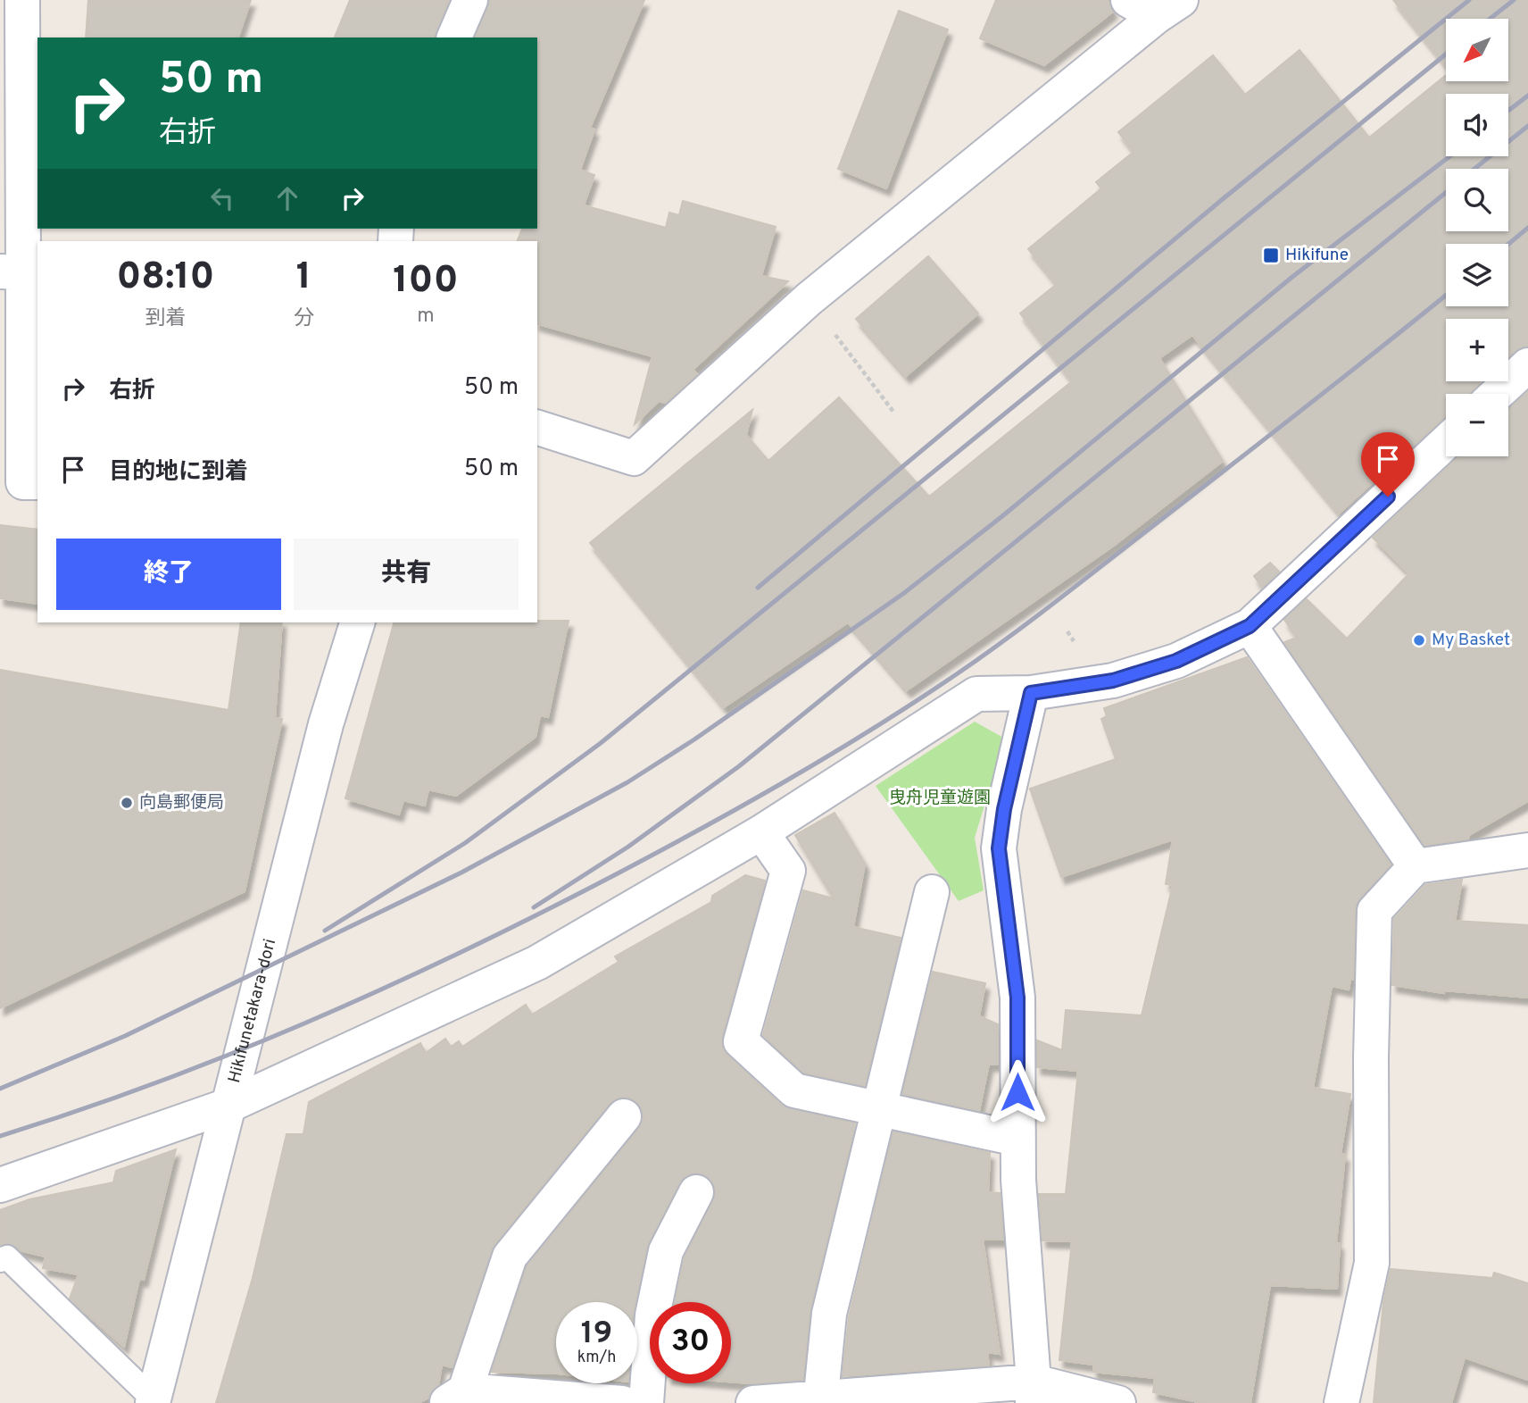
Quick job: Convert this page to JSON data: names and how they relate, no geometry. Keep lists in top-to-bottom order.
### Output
{
  "streets": {
    "street": ["Hikifunetakara-dori"]
  },
  "parks": ["曳舟児童遊園"],
  "places": {
    "transit": ["Hikifune"],
    "other": ["My Basket", "向島郵便局"]
  },
  "north": "bottom left",
  "page": {
    "map_buttons": ["+", "−"],
    "turn": ["50 m", "右折"],
    "eta": [
      "08:10",
      "到着",
      "1",
      "分",
      "100",
      "m"
    ],
    "list": [
      {
        "name": "右折",
        "value": "50 m"
      },
      {
        "name": "目的地に到着",
        "value": "50 m"
      }
    ],
    "buttons": ["終了", "共有"],
    "speed": "19 km/h",
    "limit": "30"
  }
}
